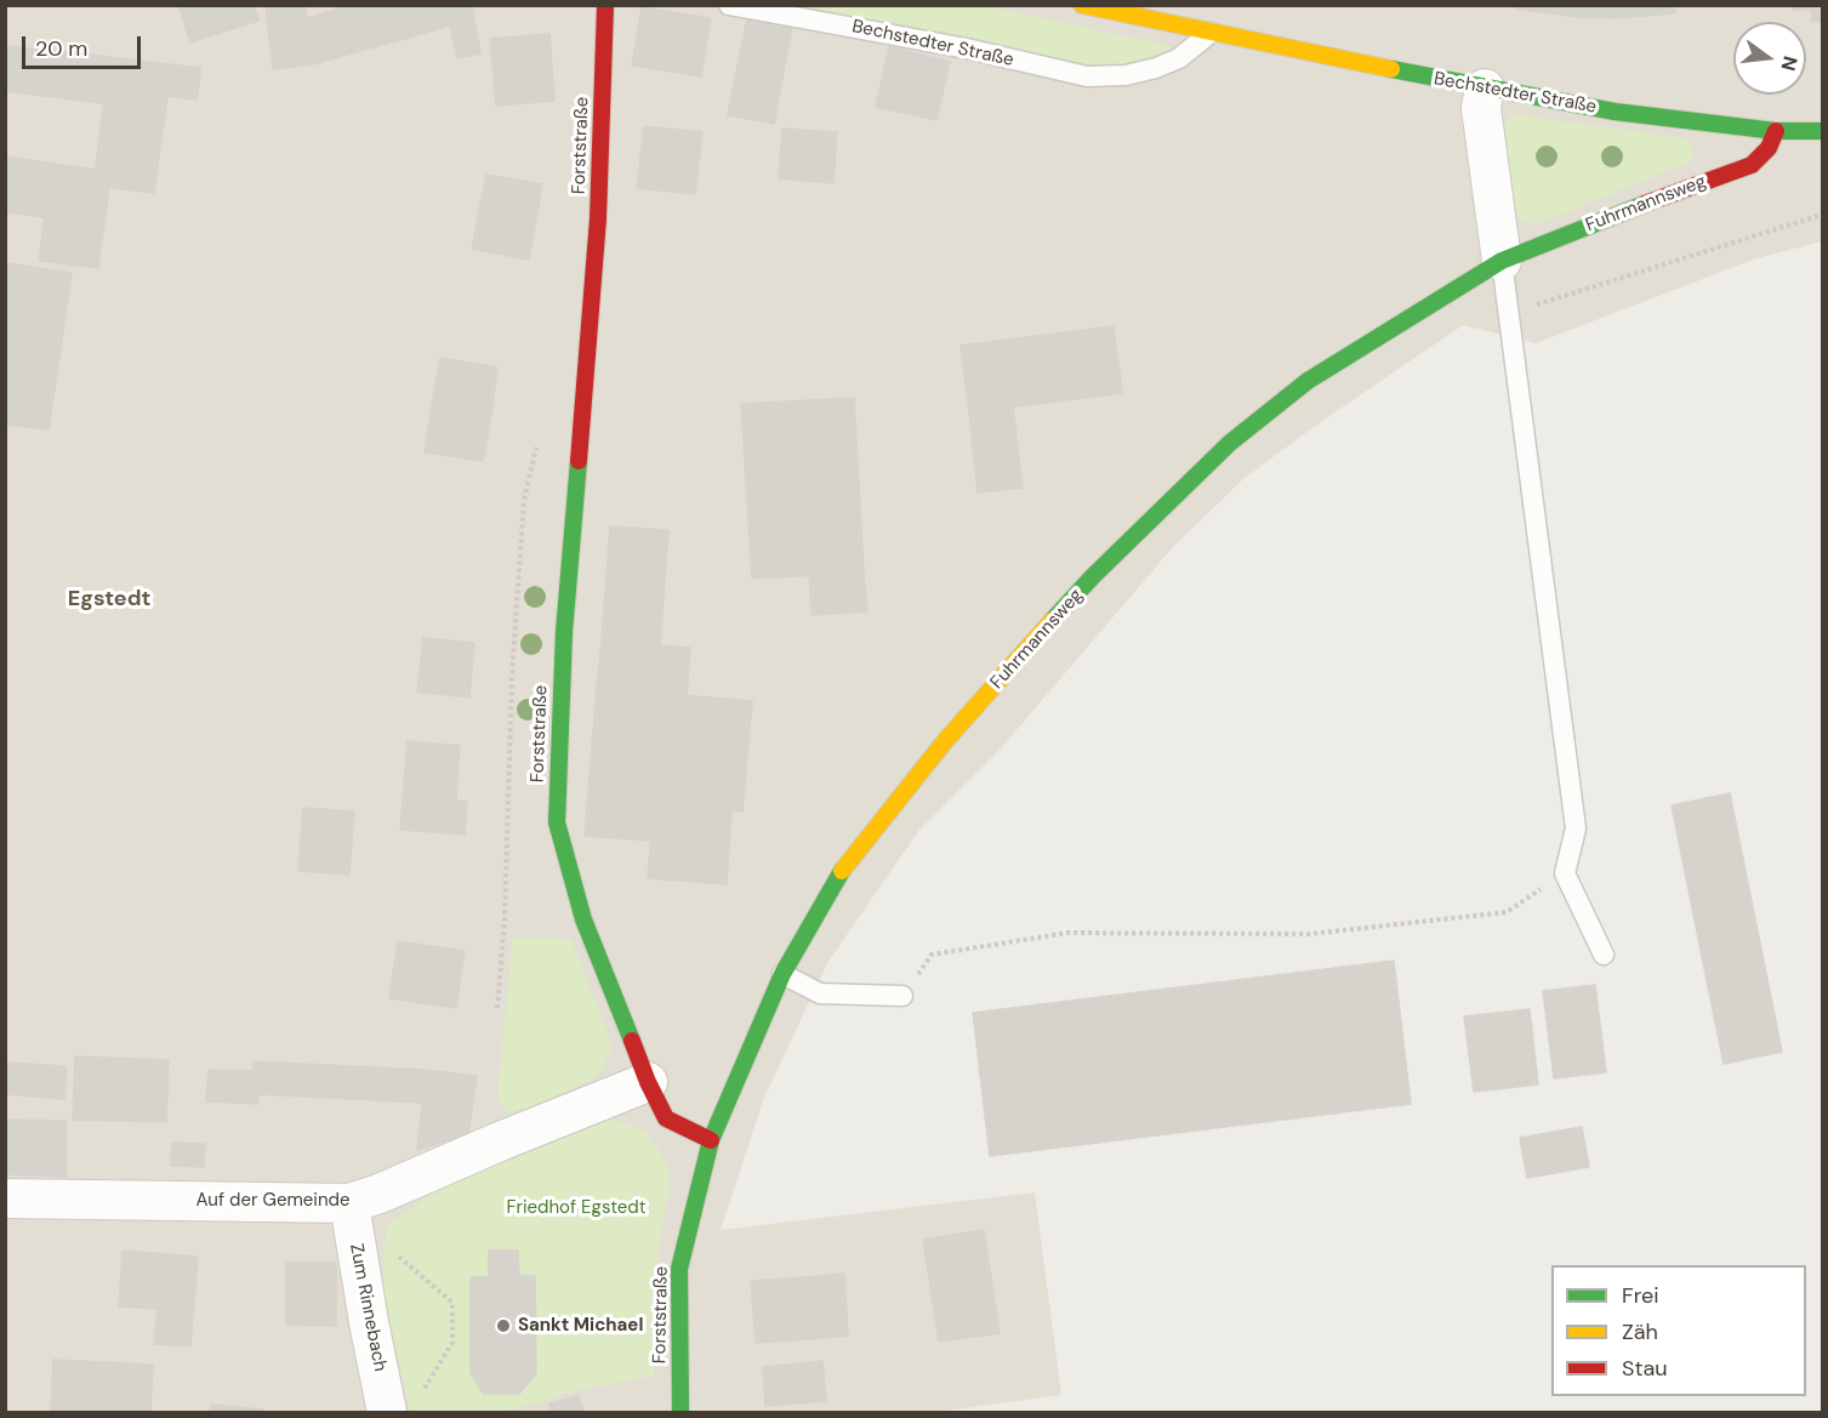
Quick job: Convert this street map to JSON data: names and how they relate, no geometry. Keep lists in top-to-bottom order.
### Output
{
  "streets": {
    "street": [
      "Bechstedter Straße",
      "Forststraße",
      "Fuhrmannsweg",
      "Auf der Gemeinde",
      "Zum Rinnebach"
    ]
  },
  "crossings": [
    ["Bechstedter Straße", "Fuhrmannsweg"],
    ["Forststraße", "Fuhrmannsweg"],
    ["Forststraße", "Auf der Gemeinde"],
    ["Auf der Gemeinde", "Zum Rinnebach"]
  ],
  "districts": ["Egstedt"],
  "parks": ["Friedhof Egstedt"],
  "places": ["Sankt Michael"],
  "legend": ["Frei", "Zäh", "Stau"],
  "scale_bar": "20 m",
  "north": "right"
}
